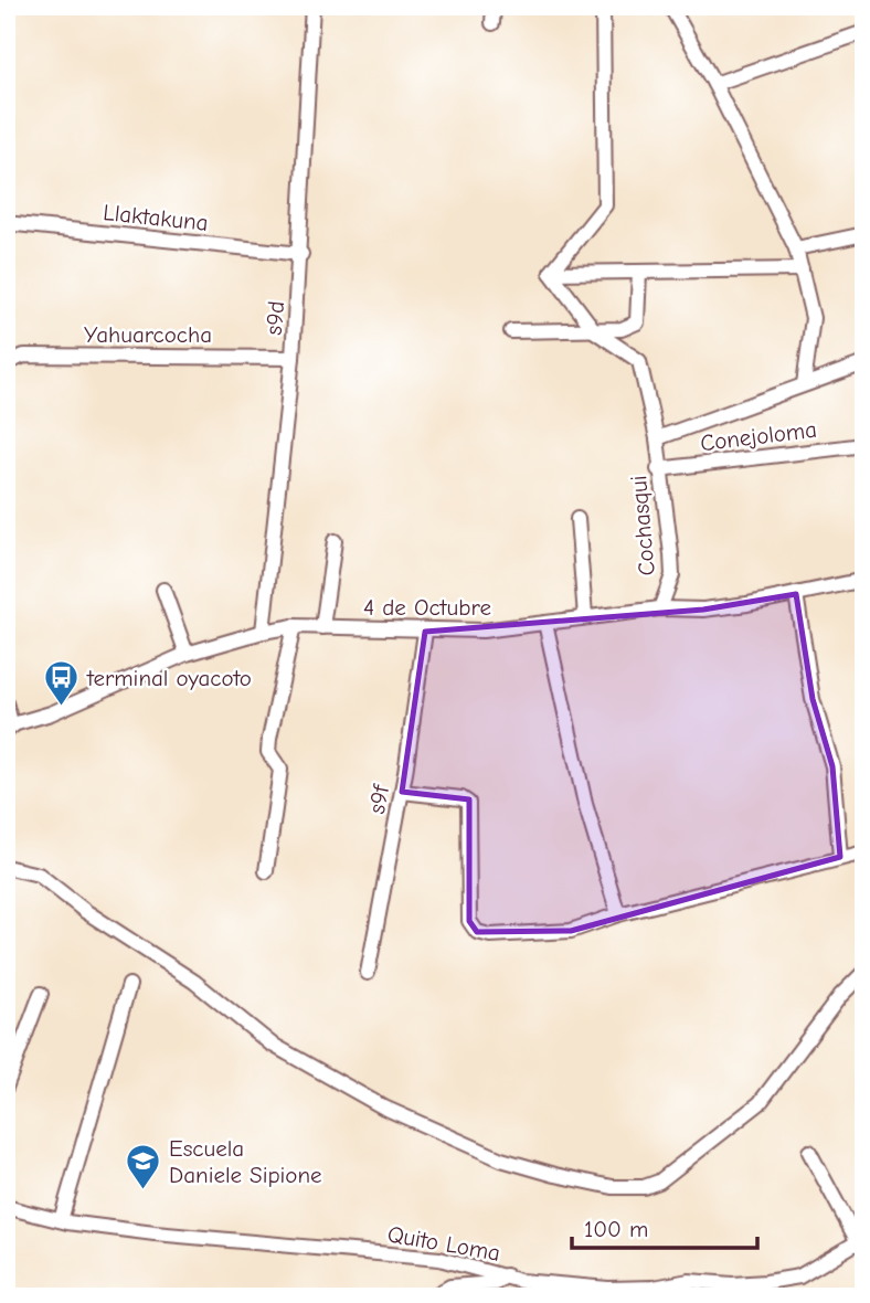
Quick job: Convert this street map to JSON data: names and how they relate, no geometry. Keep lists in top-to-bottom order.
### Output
{
  "streets": {
    "street": [
      "Llaktakuna",
      "s9d",
      "Yahuarcocha",
      "Conejoloma",
      "Cochasqui",
      "4 de Octubre",
      "s9f",
      "Quito Loma"
    ]
  },
  "crossings": [
    ["Llaktakuna", "s9d"],
    ["s9d", "Yahuarcocha"],
    ["s9d", "4 de Octubre"],
    ["Conejoloma", "Cochasqui"],
    ["Cochasqui", "4 de Octubre"],
    ["4 de Octubre", "s9f"]
  ],
  "places": {
    "bus stop": ["terminal oyacoto"],
    "school or university": ["Escuela Daniele Sipione"]
  },
  "scale_bar": "100 m"
}
